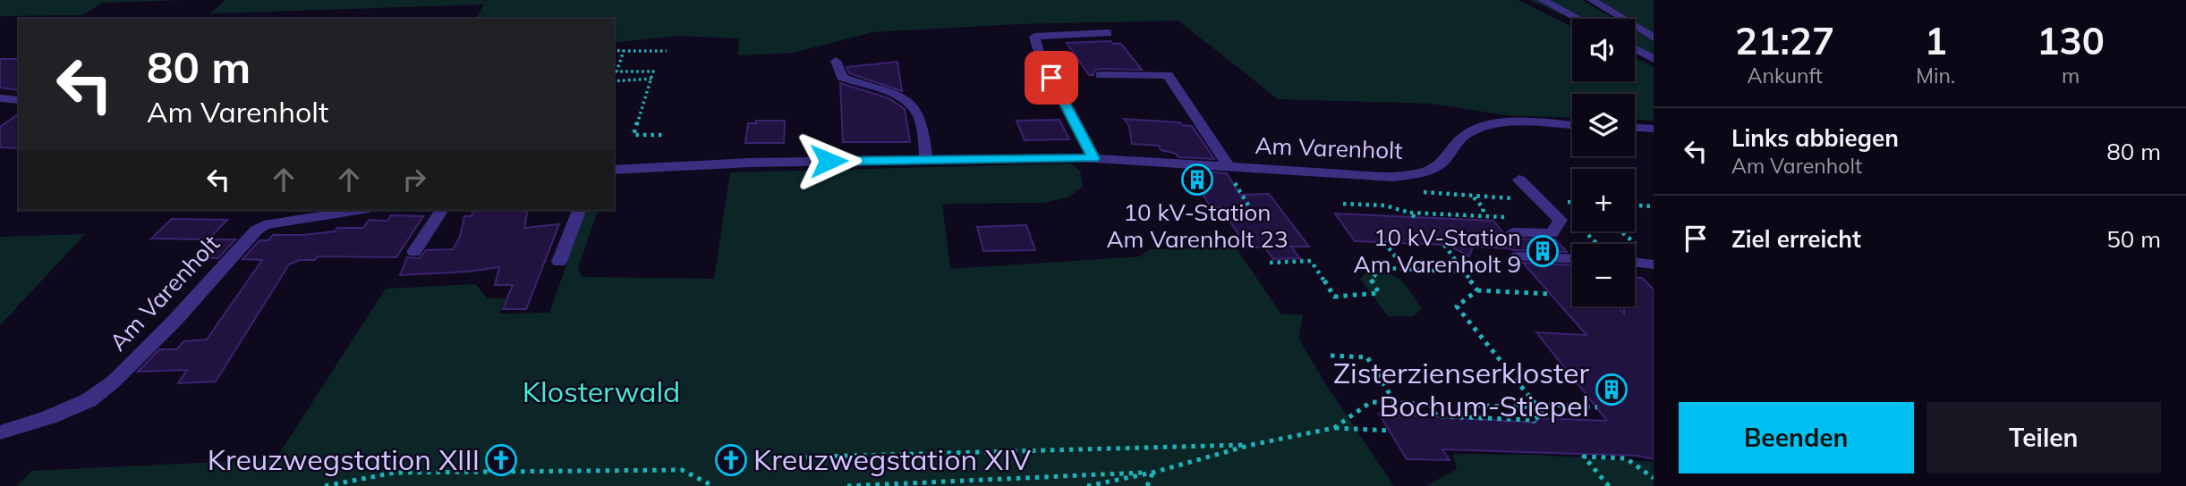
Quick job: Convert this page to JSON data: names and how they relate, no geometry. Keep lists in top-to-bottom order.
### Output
{
  "streets": {
    "street": ["Am Varenholt"]
  },
  "parks": ["Klosterwald"],
  "places": {
    "building": ["10 kV-Station Am Varenholt 23", "10 kV-Station Am Varenholt 9", "Zisterzienserkloster Bochum-Stiepel"],
    "church": ["Kreuzwegstation XIII", "Kreuzwegstation XIV"]
  },
  "page": {
    "eta": [
      "21:27",
      "Ankunft",
      "1",
      "Min.",
      "130",
      "m"
    ],
    "map_buttons": ["+", "−"],
    "turn": ["80 m", "Am Varenholt"],
    "list": [
      {
        "name": "Links abbiegen",
        "note": "Am Varenholt",
        "value": "80 m"
      },
      {
        "name": "Ziel erreicht",
        "value": "50 m"
      }
    ],
    "buttons": ["Beenden", "Teilen"]
  }
}
